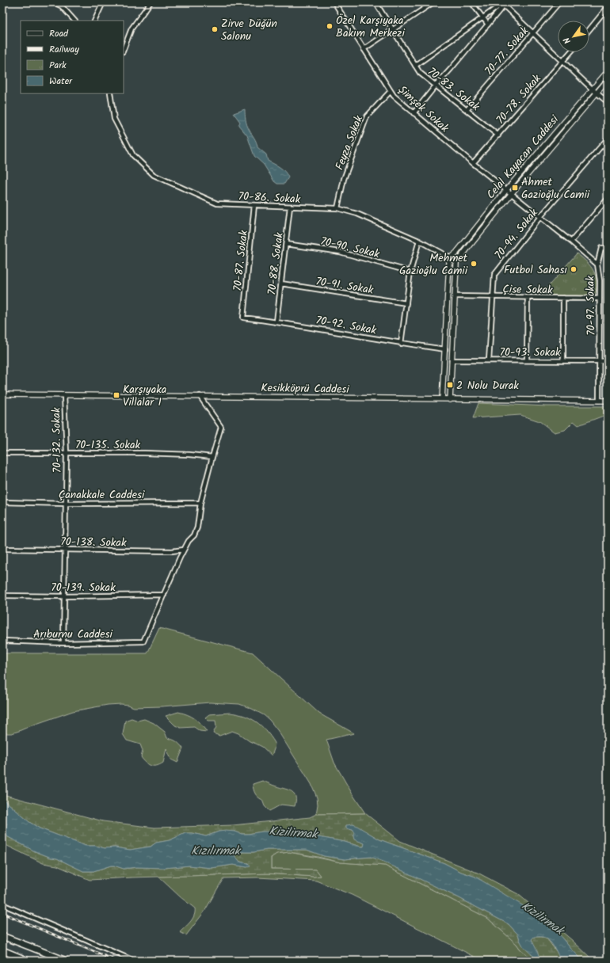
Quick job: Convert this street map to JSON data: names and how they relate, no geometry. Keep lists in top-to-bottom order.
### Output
{
  "streets": {
    "street": [
      "70-77. Sokak",
      "70-83. Sokak",
      "70-78. Sokak",
      "Şimşek Sokak",
      "Feyza Sokak",
      "Celal Kayacan Caddesi",
      "70-86. Sokak",
      "70-94. Sokak",
      "70-90. Sokak",
      "70-87. Sokak",
      "70-88. Sokak",
      "70-91. Sokak",
      "Çise Sokak",
      "70-97. Sokak",
      "70-92. Sokak",
      "70-93. Sokak",
      "Kesikköprü Caddesi",
      "70-132. Sokak",
      "70-135. Sokak",
      "Çanakkale Caddesi",
      "70-138. Sokak",
      "70-139. Sokak",
      "Arıburnu Caddesi"
    ]
  },
  "crossings": [
    ["70-77. Sokak", "70-83. Sokak"],
    ["70-83. Sokak", "70-78. Sokak"],
    ["70-78. Sokak", "Şimşek Sokak"],
    ["Şimşek Sokak", "Feyza Sokak"],
    ["Şimşek Sokak", "Celal Kayacan Caddesi"],
    ["Şimşek Sokak", "70-97. Sokak"],
    ["Feyza Sokak", "70-86. Sokak"],
    ["Celal Kayacan Caddesi", "70-86. Sokak"],
    ["Celal Kayacan Caddesi", "70-97. Sokak"],
    ["70-86. Sokak", "70-87. Sokak"],
    ["70-86. Sokak", "70-88. Sokak"],
    ["70-94. Sokak", "Çise Sokak"],
    ["70-94. Sokak", "70-97. Sokak"],
    ["70-94. Sokak", "70-93. Sokak"],
    ["70-90. Sokak", "70-88. Sokak"],
    ["70-87. Sokak", "70-92. Sokak"],
    ["70-88. Sokak", "70-91. Sokak"],
    ["70-88. Sokak", "70-92. Sokak"],
    ["Çise Sokak", "70-97. Sokak"],
    ["70-97. Sokak", "70-93. Sokak"],
    ["70-97. Sokak", "Kesikköprü Caddesi"],
    ["Kesikköprü Caddesi", "70-132. Sokak"],
    ["70-132. Sokak", "70-135. Sokak"],
    ["70-132. Sokak", "Çanakkale Caddesi"],
    ["70-132. Sokak", "70-138. Sokak"],
    ["70-132. Sokak", "70-139. Sokak"],
    ["70-132. Sokak", "Arıburnu Caddesi"],
    ["70-139. Sokak", "Arıburnu Caddesi"]
  ],
  "water": ["Kizilirmak", "Kızılırmak"],
  "places": {
    "other": [
      "Özel Karşıyaka Bakım Merkezi",
      "Zirve Düğün Salonu",
      "Mehmet Gazioğlu Camii",
      "Futbol Sahası"
    ],
    "transit": ["Ahmet Gazioğlu Camii", "2 Nolu Durak", "Karşıyaka Villalar 1"]
  },
  "legend": [
    "Road",
    "Railway",
    "Park",
    "Water"
  ],
  "north": "bottom left"
}
